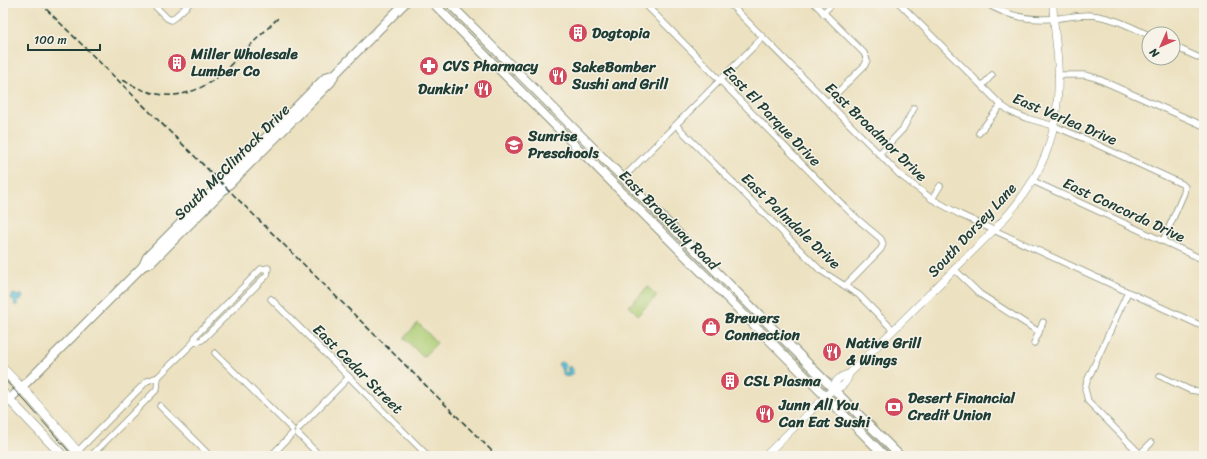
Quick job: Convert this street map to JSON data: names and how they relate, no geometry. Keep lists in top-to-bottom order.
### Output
{
  "streets": {
    "main road": ["South McClintock Drive", "East Broadway Road"],
    "street": [
      "East El Parque Drive",
      "East Verlea Drive",
      "East Broadmor Drive",
      "East Concorda Drive",
      "East Palmdale Drive",
      "South Dorsey Lane",
      "East Cedar Street"
    ]
  },
  "crossings": [
    ["East El Parque Drive", "East Palmdale Drive"],
    ["East Verlea Drive", "East Concorda Drive"],
    ["East Verlea Drive", "South Dorsey Lane"],
    ["East Broadmor Drive", "South Dorsey Lane"],
    ["East Concorda Drive", "South Dorsey Lane"],
    ["East Broadway Road", "South Dorsey Lane"],
    ["East Palmdale Drive", "South Dorsey Lane"]
  ],
  "places": {
    "building": ["Dogtopia", "Miller Wholesale Lumber Co", "CSL Plasma"],
    "pharmacy": ["CVS Pharmacy"],
    "restaurant": [
      "SakeBomber Sushi and Grill",
      "Dunkin'",
      "Native Grill & Wings",
      "Junn All You Can Eat Sushi"
    ],
    "school or university": ["Sunrise Preschools"],
    "shop": ["Brewers Connection"],
    "bank": ["Desert Financial Credit Union"]
  },
  "scale_bar": "100 m",
  "north": "bottom left"
}
